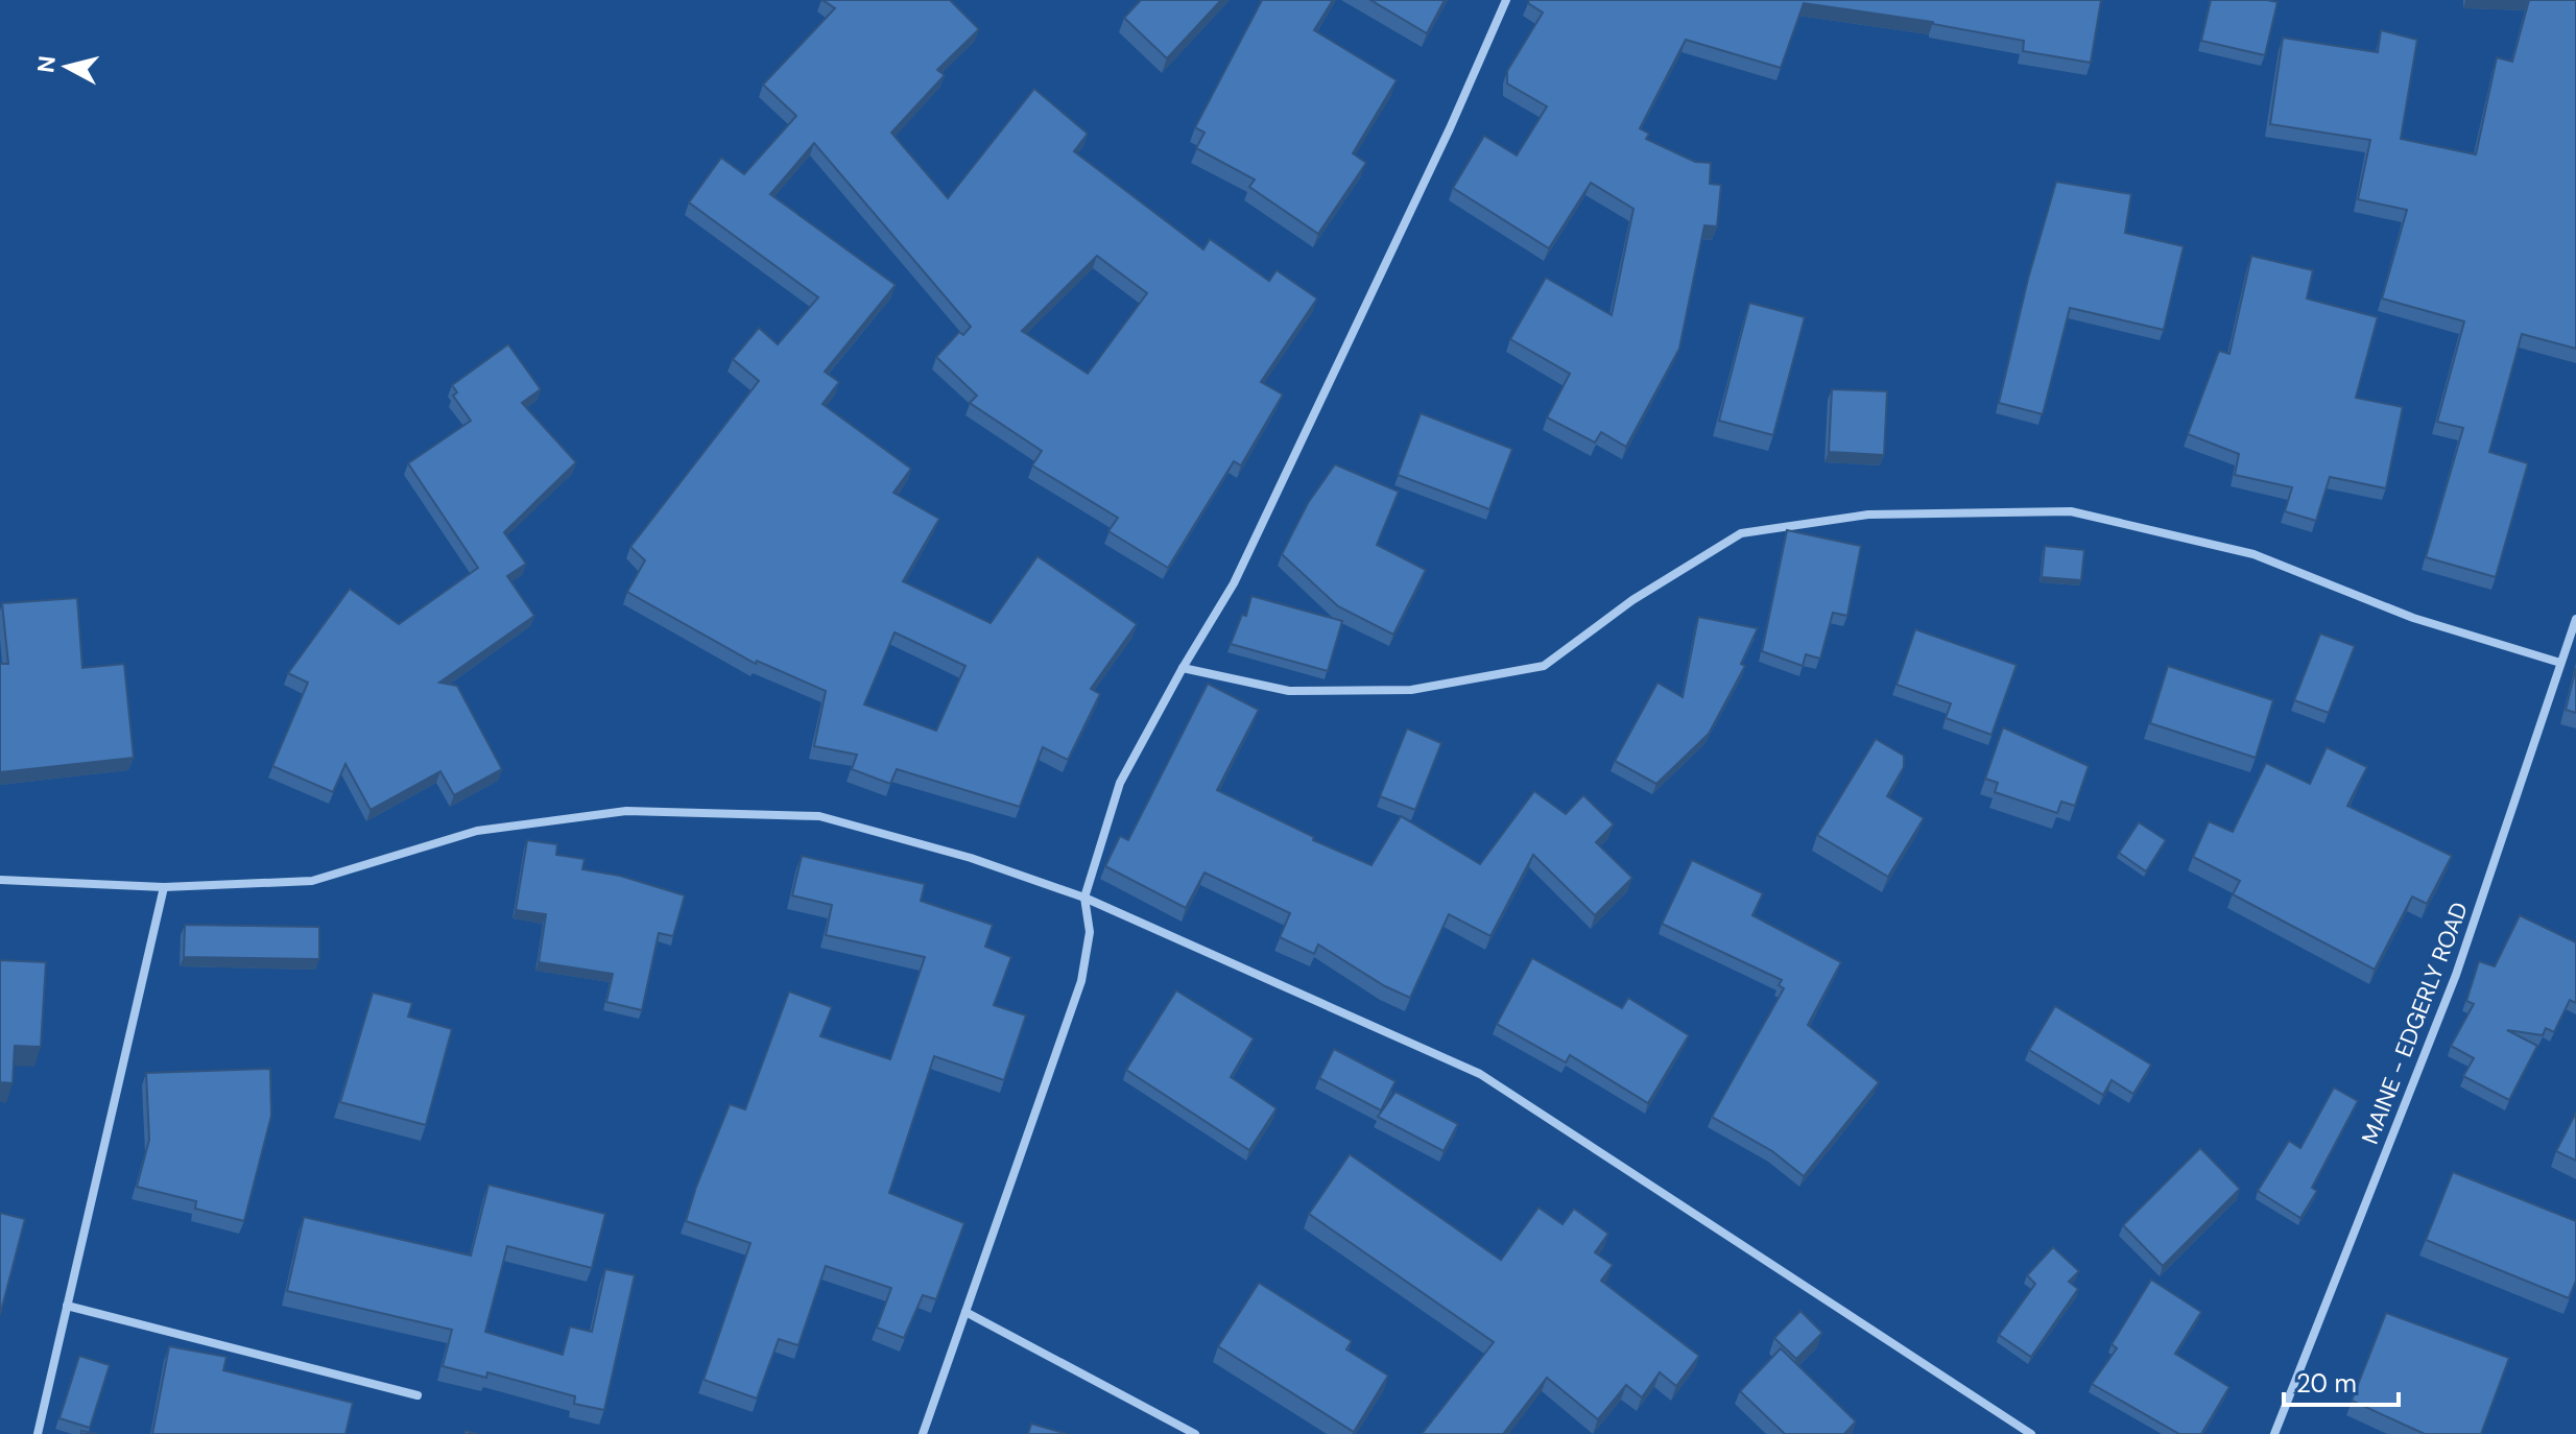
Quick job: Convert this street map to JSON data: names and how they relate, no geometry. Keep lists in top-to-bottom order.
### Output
{
  "streets": {
    "street": ["MAINE - EDGERLY ROAD"]
  },
  "scale_bar": "20 m",
  "north": "left"
}
